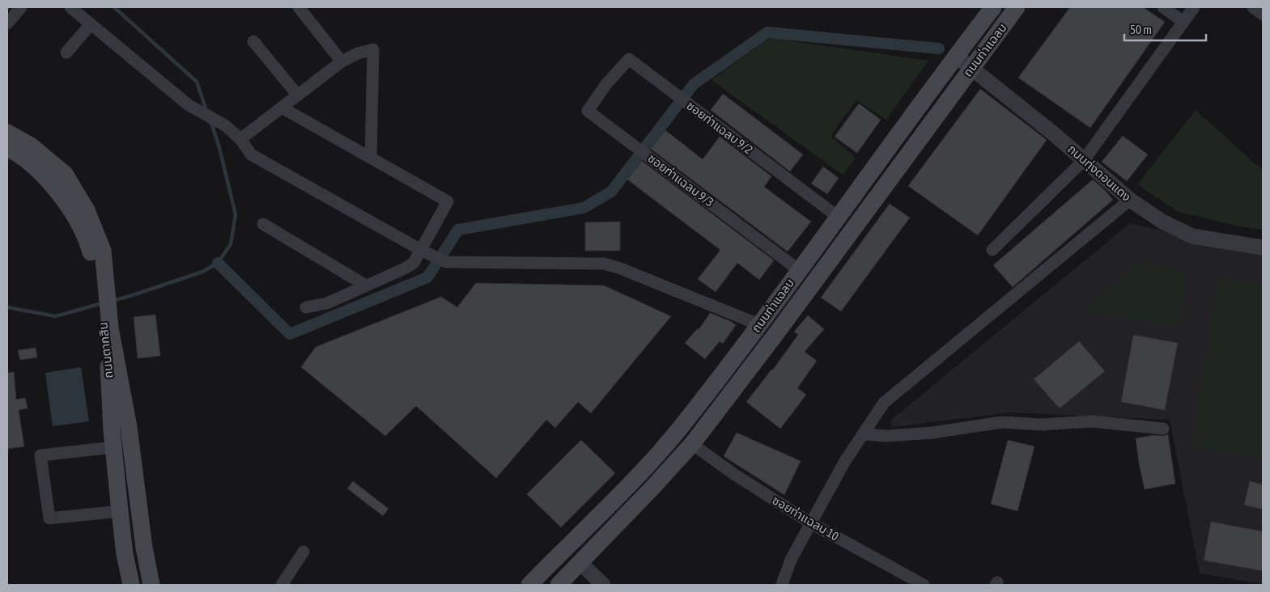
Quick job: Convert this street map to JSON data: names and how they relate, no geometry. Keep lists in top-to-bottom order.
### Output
{
  "streets": {
    "main road": ["ถนนท่าแฉลบ", "ถนนตากสิน"],
    "street": [
      "ซอยท่าแฉลบ 9/2",
      "ถนนทุ่งดอนแดง",
      "ซอยท่าแฉลบ 9/3",
      "ซอยท่าแฉลบ 10"
    ]
  },
  "crossings": [
    ["ถนนท่าแฉลบ", "ซอยท่าแฉลบ 9/2"],
    ["ถนนท่าแฉลบ", "ถนนทุ่งดอนแดง"],
    ["ถนนท่าแฉลบ", "ซอยท่าแฉลบ 9/3"],
    ["ถนนท่าแฉลบ", "ซอยท่าแฉลบ 10"],
    ["ซอยท่าแฉลบ 9/2", "ซอยท่าแฉลบ 9/3"]
  ],
  "scale_bar": "50 m"
}
